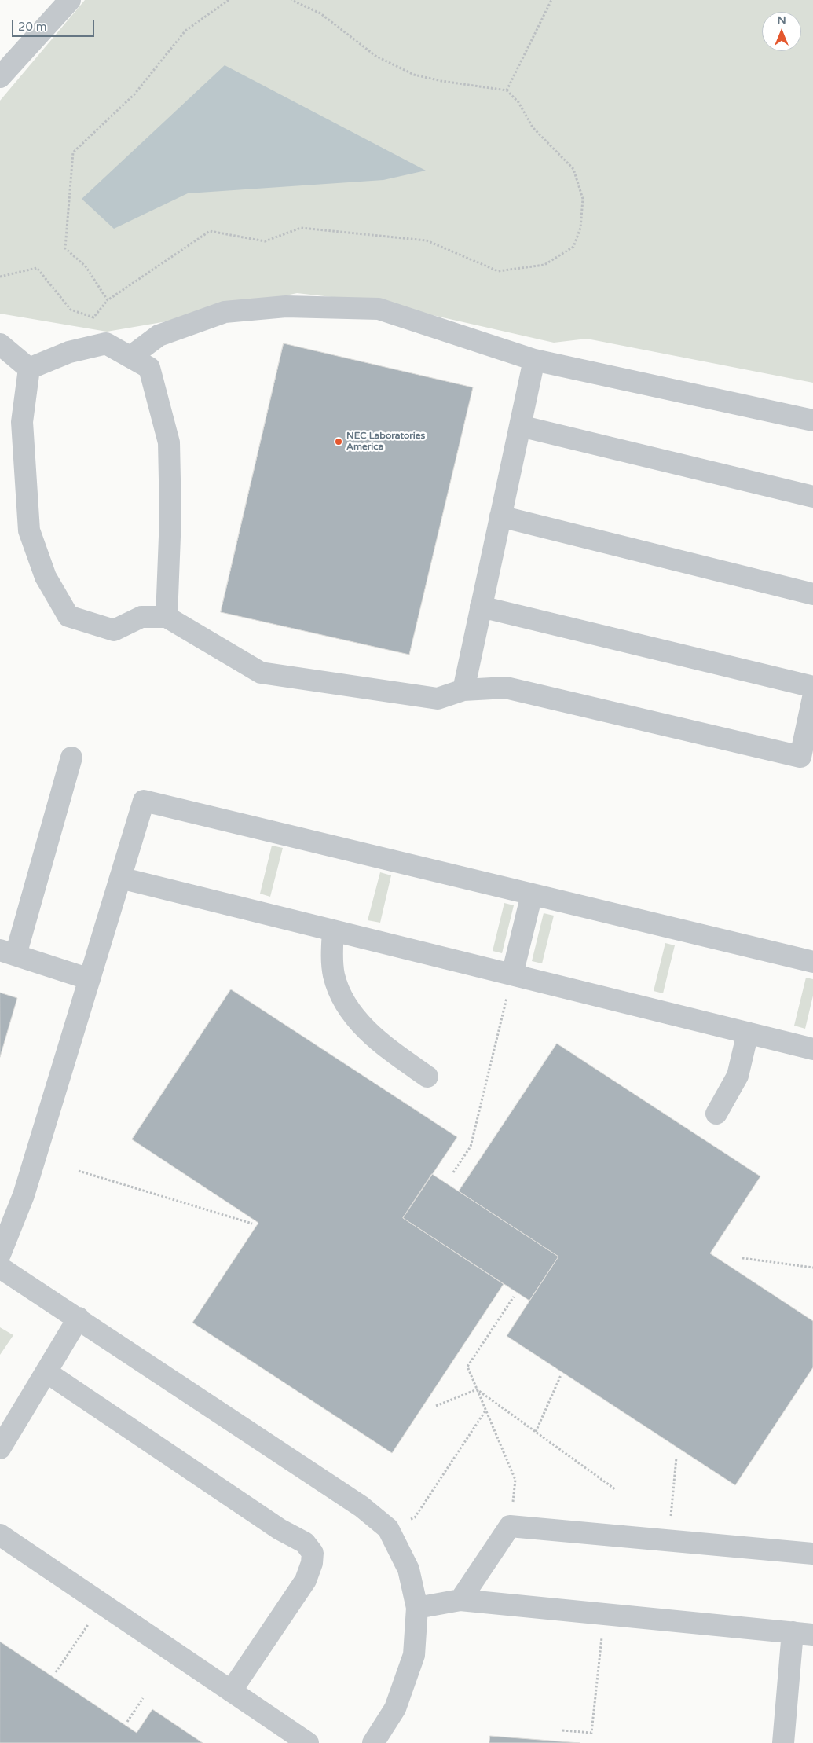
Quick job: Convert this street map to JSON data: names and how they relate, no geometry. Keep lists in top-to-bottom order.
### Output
{
  "places": ["NEC Laboratories America"],
  "scale_bar": "20 m",
  "north": "top"
}
